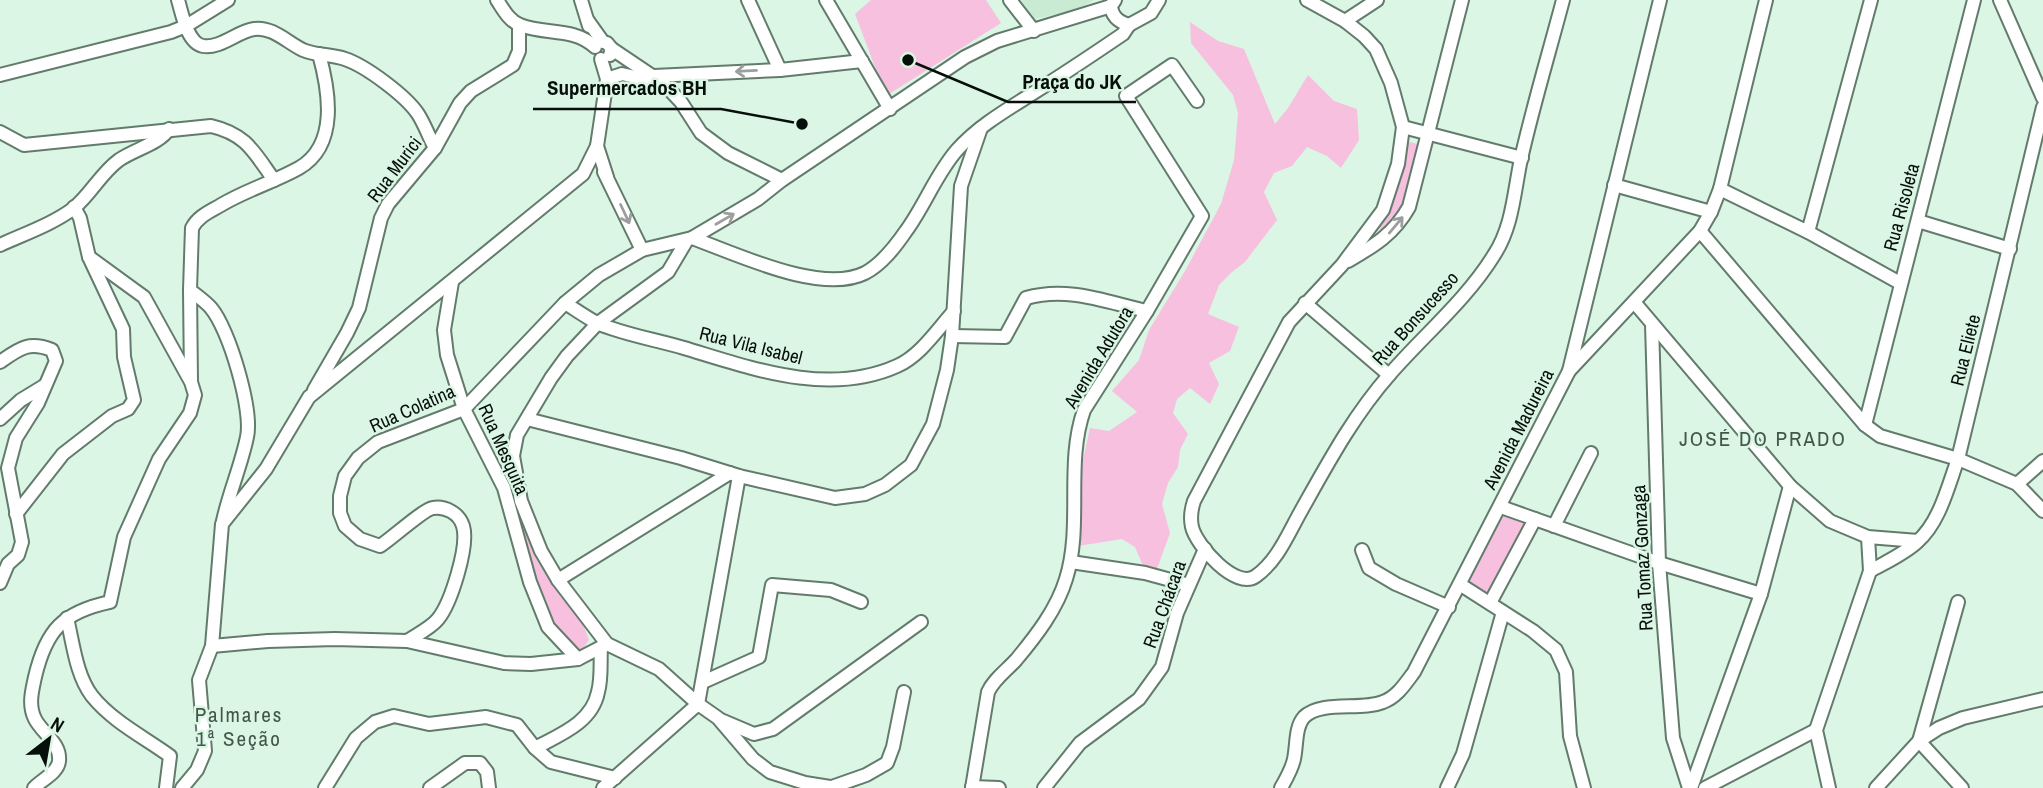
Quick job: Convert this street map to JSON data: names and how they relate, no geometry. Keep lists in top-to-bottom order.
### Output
{
  "streets": {
    "street": [
      "Rua Murici",
      "Rua Risoleta",
      "Rua Bonsucesso",
      "Rua Vila Isabel",
      "Rua Eliete",
      "Avenida Adutora",
      "Rua Colatina",
      "Avenida Madureira",
      "Rua Mesquita",
      "Rua Tomaz Gonzaga",
      "Rua Chácara"
    ]
  },
  "crossings": [
    ["Rua Bonsucesso", "Rua Chácara"],
    ["Rua Vila Isabel", "Rua Colatina"],
    ["Rua Colatina", "Rua Mesquita"]
  ],
  "districts": ["JOSÉ DO PRADO", "Palmares 1ª Seção"],
  "places": ["Praça do JK", "Supermercados BH"],
  "north": "top right"
}
